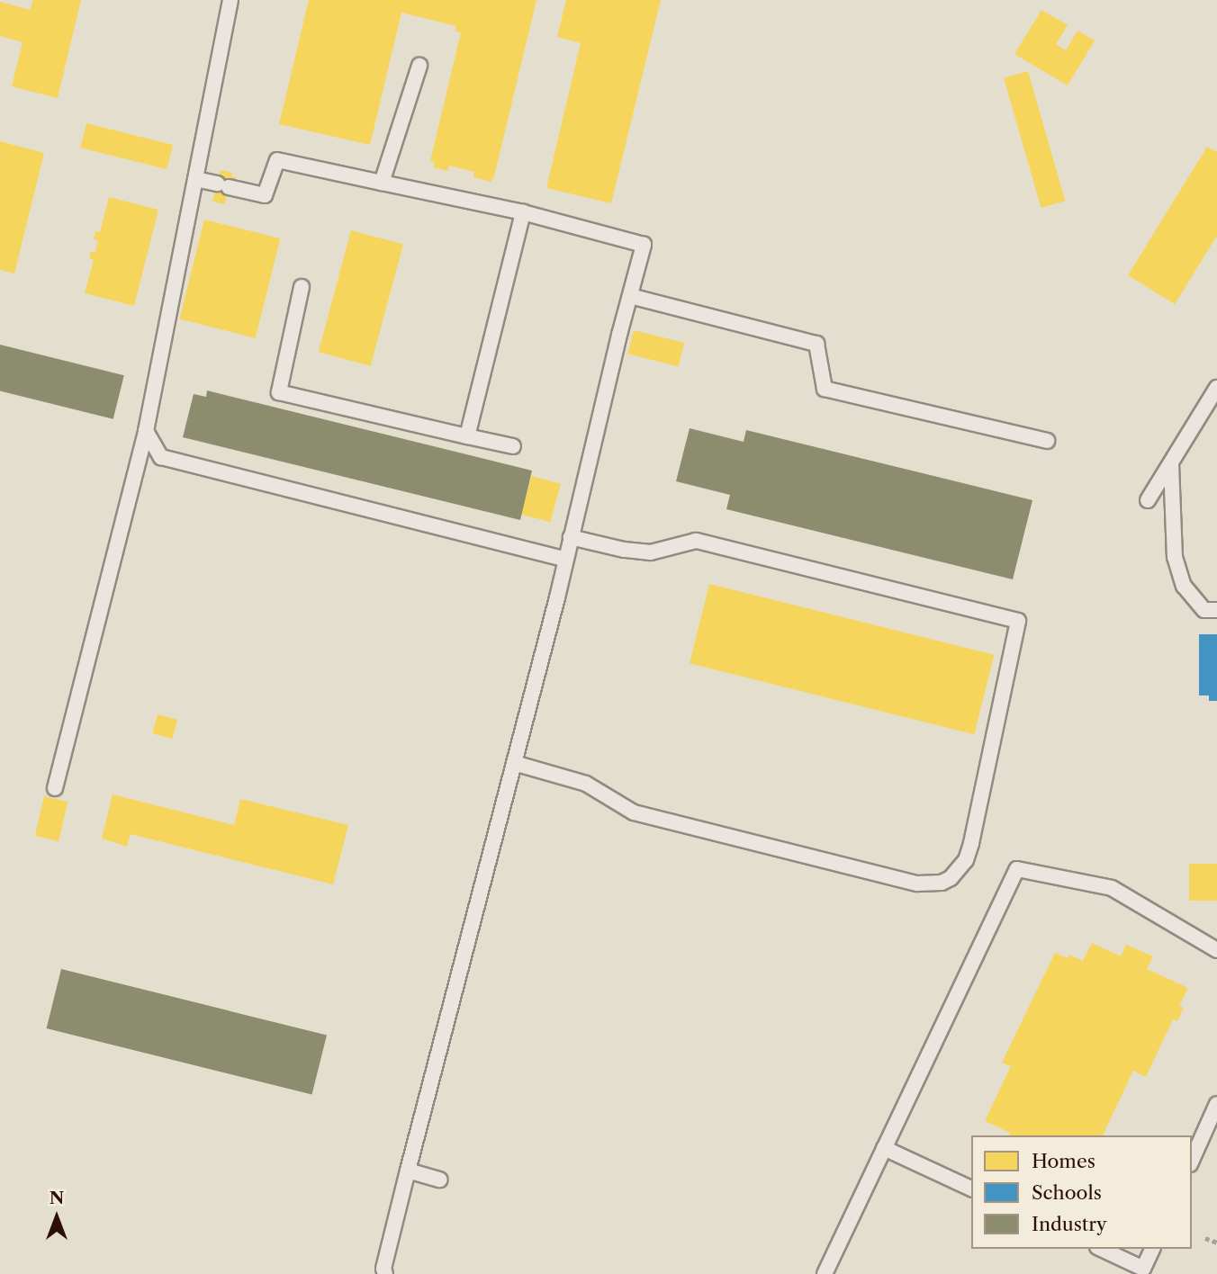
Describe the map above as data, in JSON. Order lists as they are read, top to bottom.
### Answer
{
  "legend": ["Homes", "Schools", "Industry"],
  "north": "top"
}
